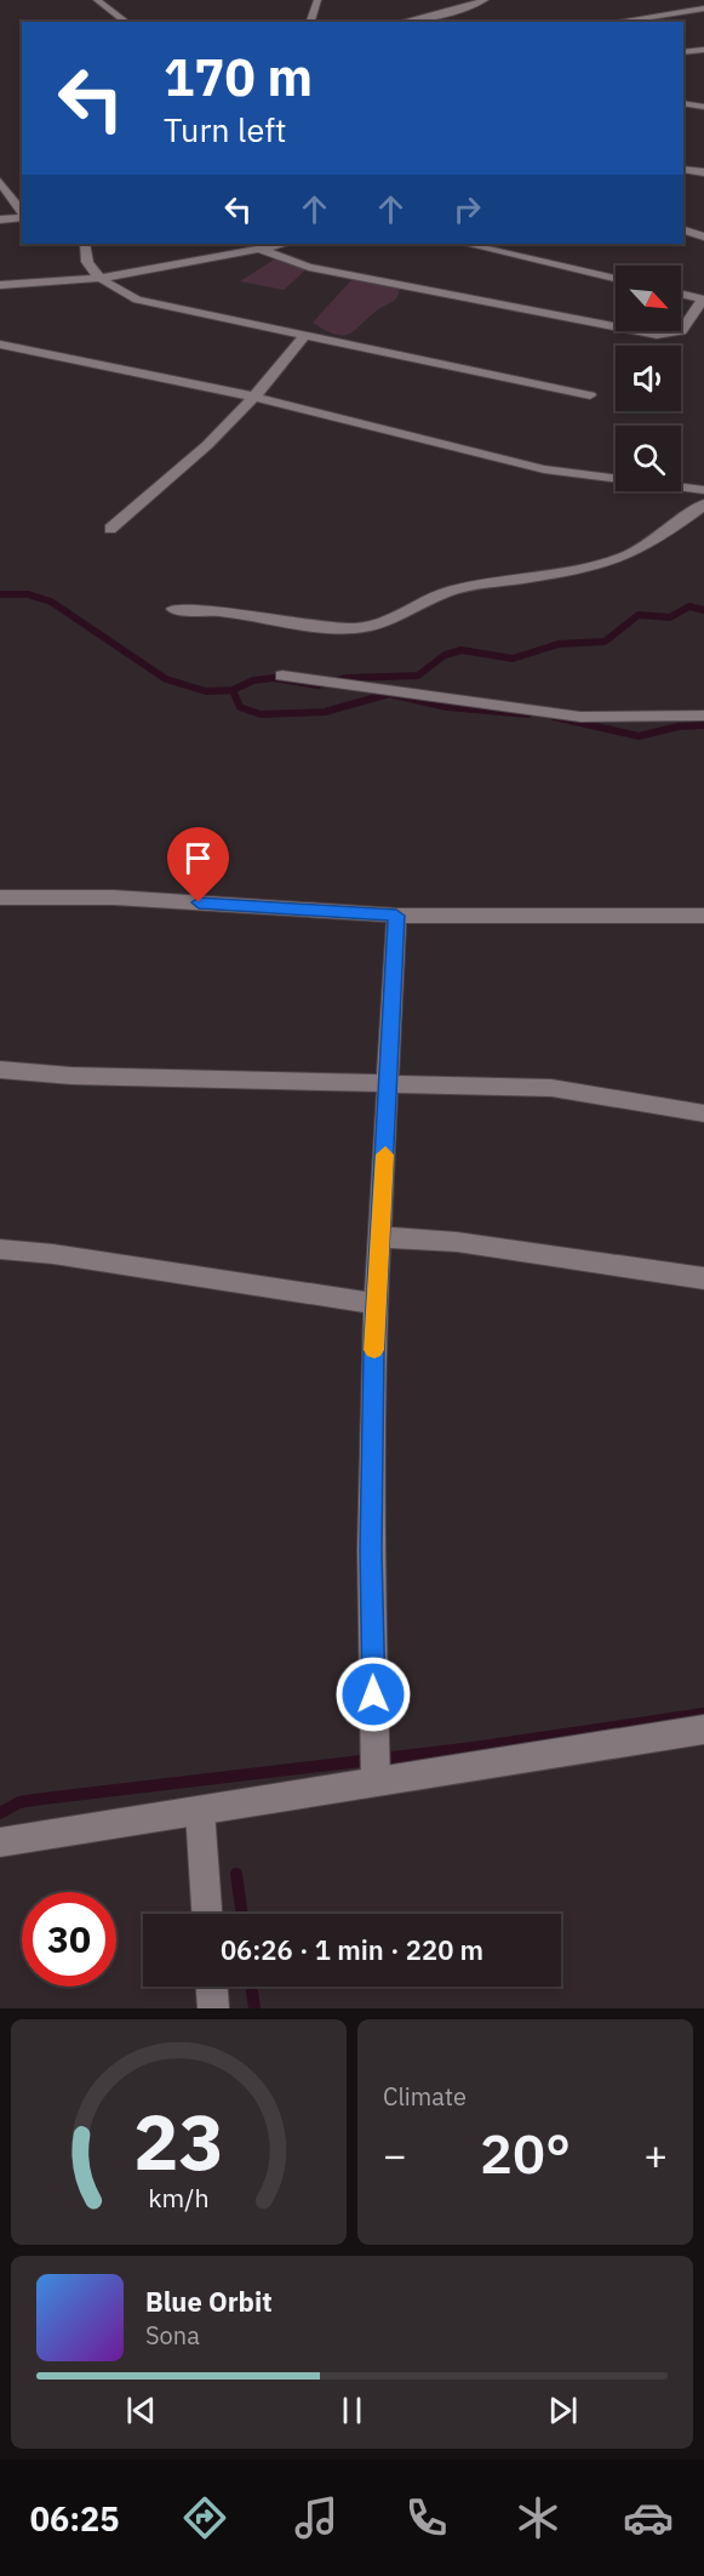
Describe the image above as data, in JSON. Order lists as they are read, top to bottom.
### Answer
{
  "north": "bottom right",
  "page": {
    "turn": ["170 m", "Turn left"],
    "limit": "30",
    "trip": "06:26 · 1 min · 220 m",
    "tile": "Climate",
    "heat": ["−", "20°", "+"],
    "song": ["Blue Orbit", "Sona"],
    "tabs": "06:25",
    "gauge": ["23", "km/h"]
  }
}
